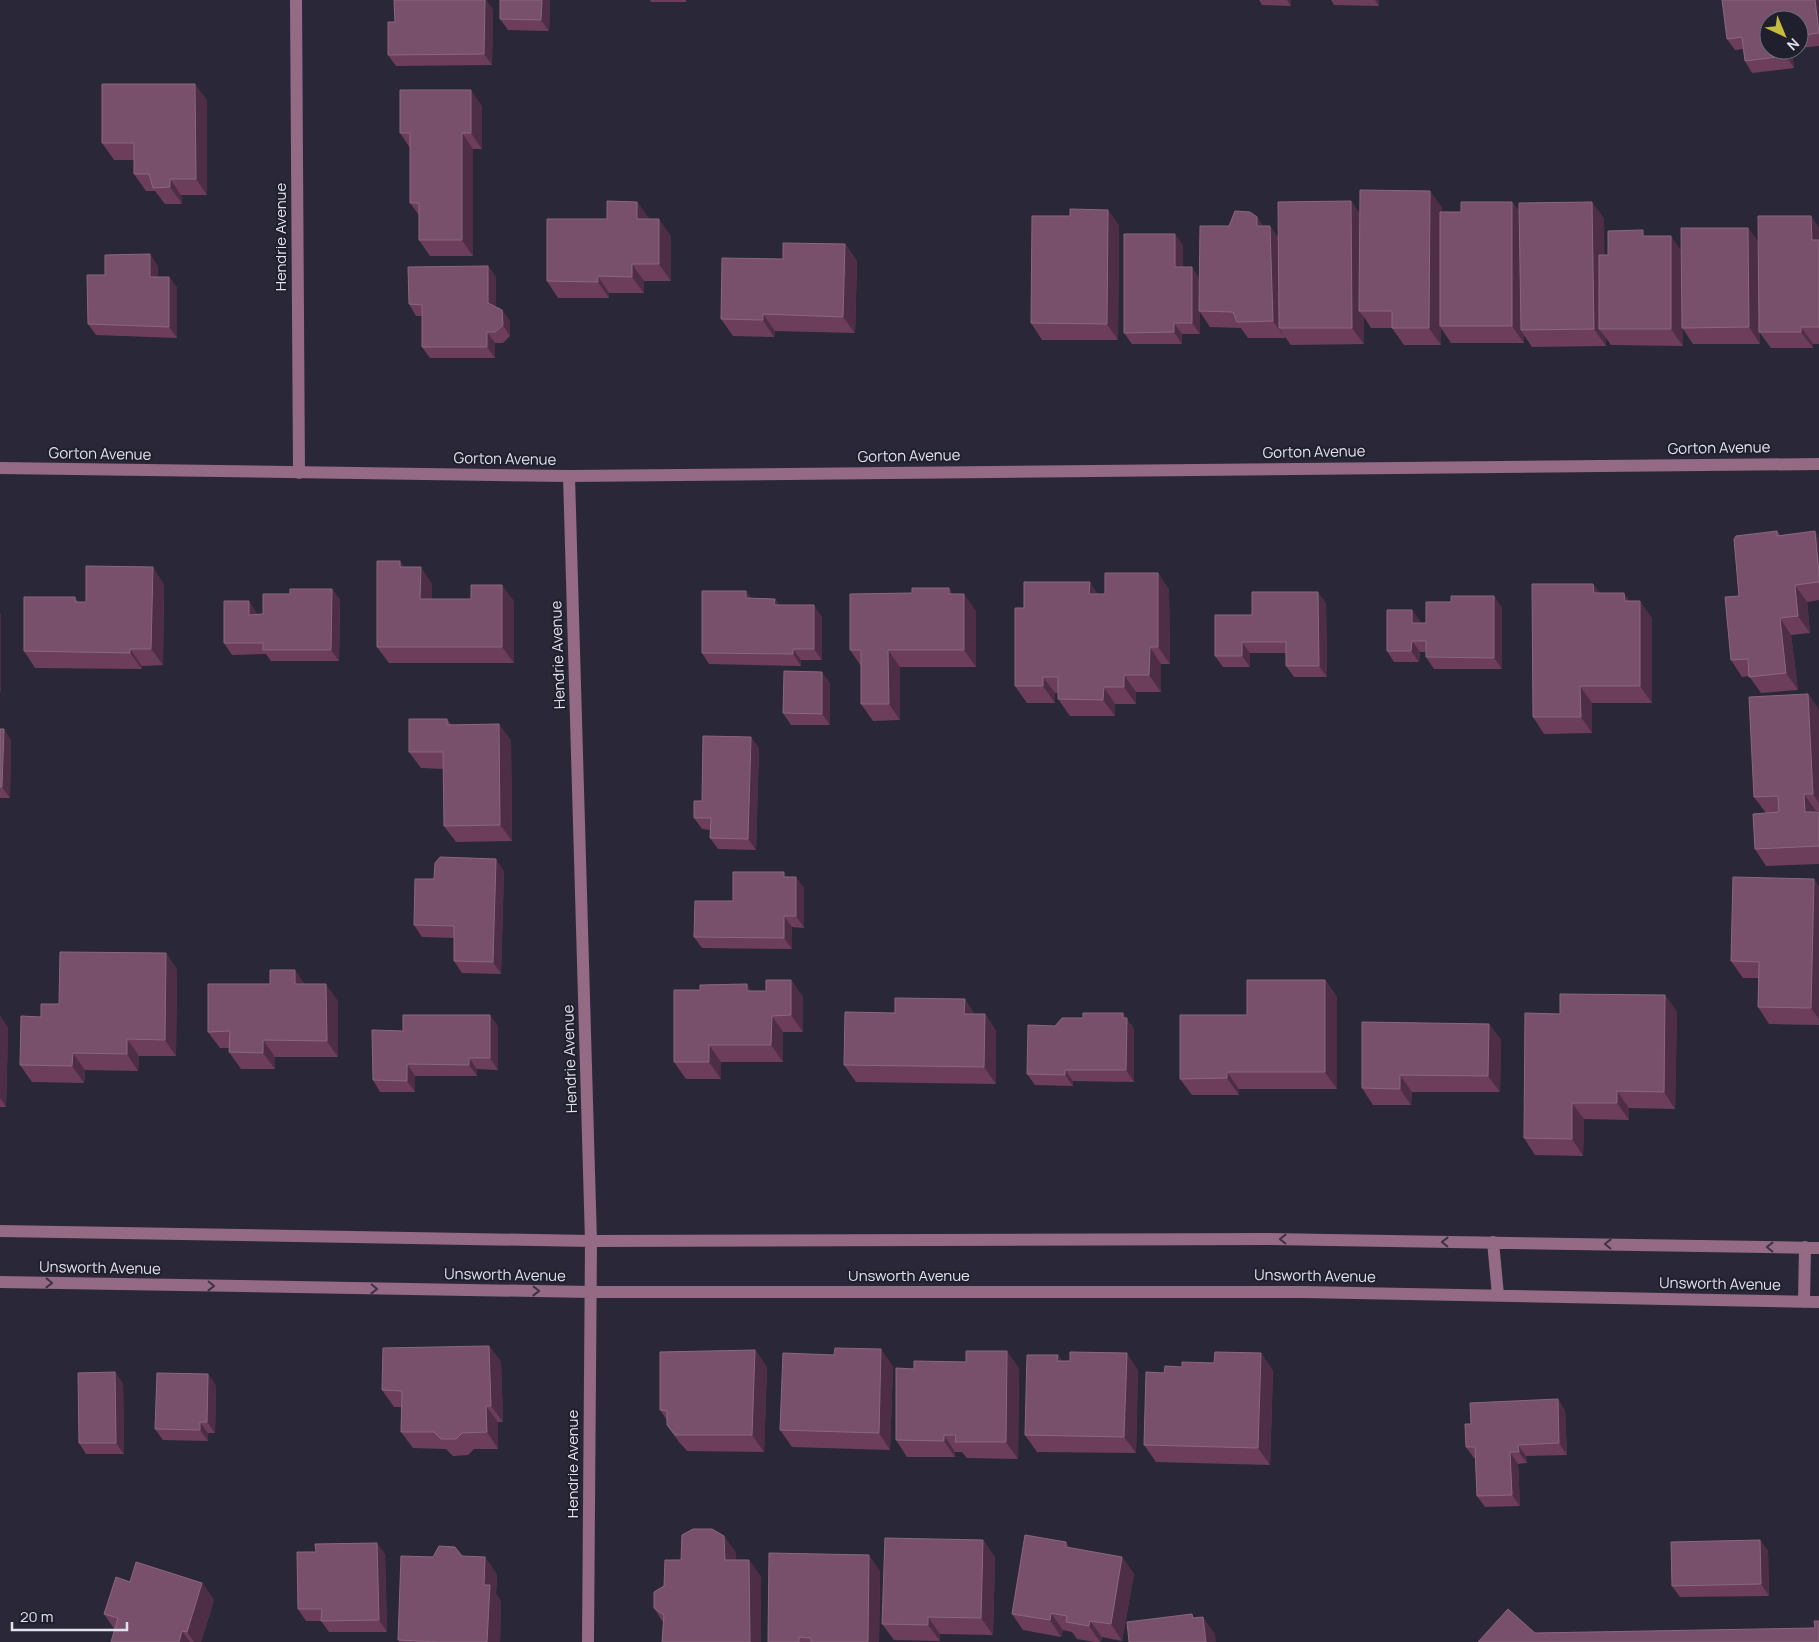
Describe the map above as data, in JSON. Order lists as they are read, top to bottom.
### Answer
{
  "streets": {
    "street": ["Hendrie Avenue", "Gorton Avenue", "Unsworth Avenue"]
  },
  "crossings": [
    ["Hendrie Avenue", "Gorton Avenue"],
    ["Hendrie Avenue", "Unsworth Avenue"]
  ],
  "scale_bar": "20 m",
  "north": "bottom right"
}
